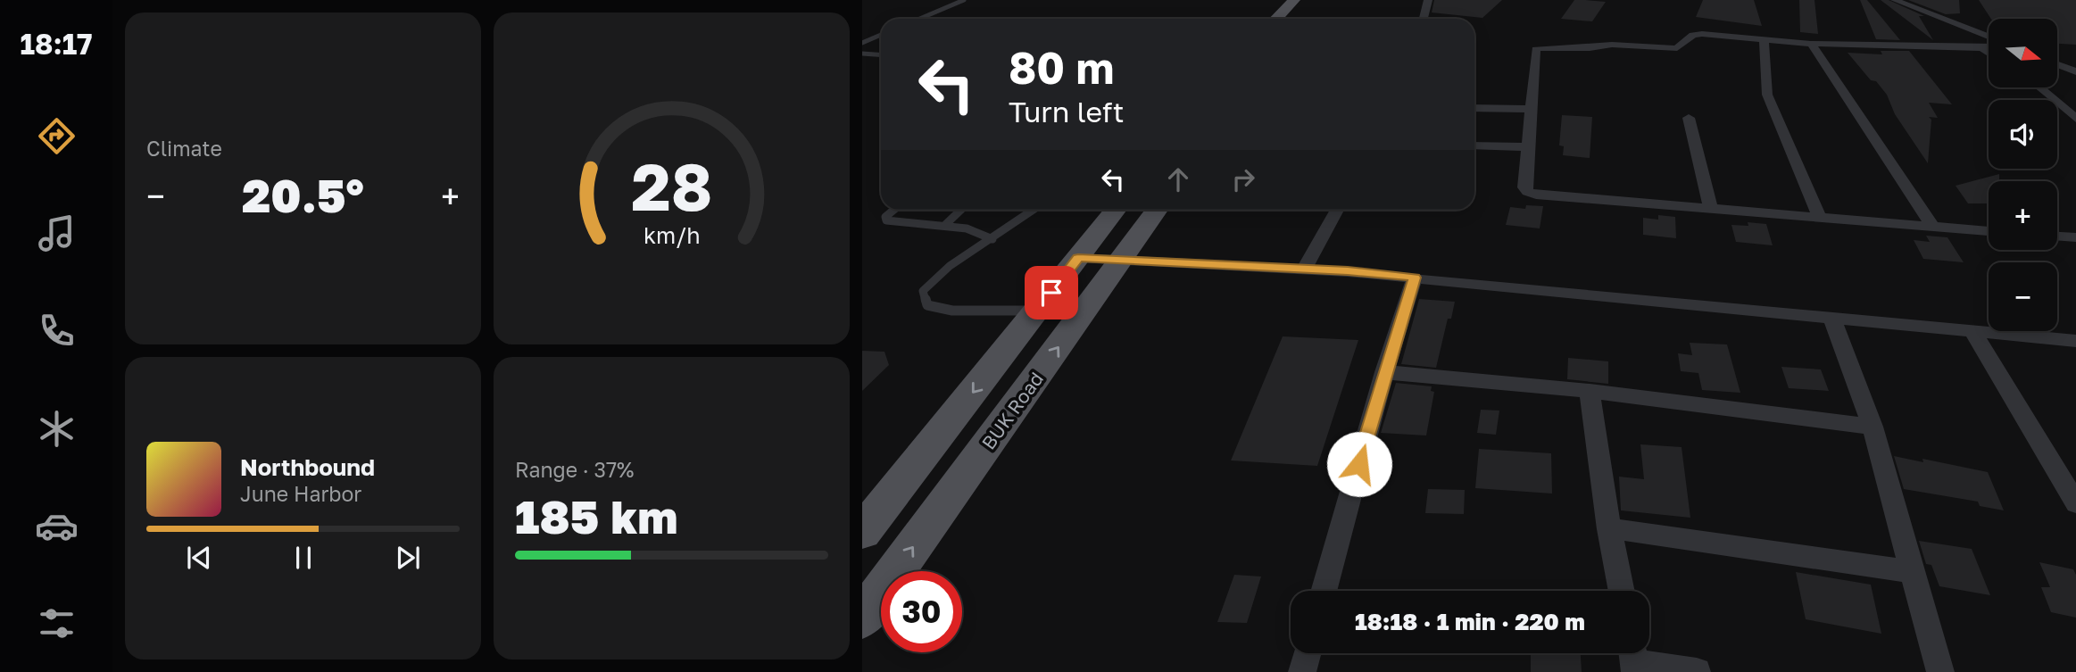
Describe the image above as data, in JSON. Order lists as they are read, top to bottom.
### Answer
{
  "streets": {
    "main road": ["BUK Road"]
  },
  "north": "right",
  "page": {
    "tabs": "18:17",
    "tile": [
      "Climate",
      ["Range · 37%", "185 km"]
    ],
    "map_buttons": ["+", "−"],
    "turn": ["80 m", "Turn left"],
    "heat": ["−", "20.5°", "+"],
    "song": ["Northbound", "June Harbor"],
    "limit": "30",
    "trip": "18:18 · 1 min · 220 m",
    "gauge": ["28", "km/h"]
  }
}
